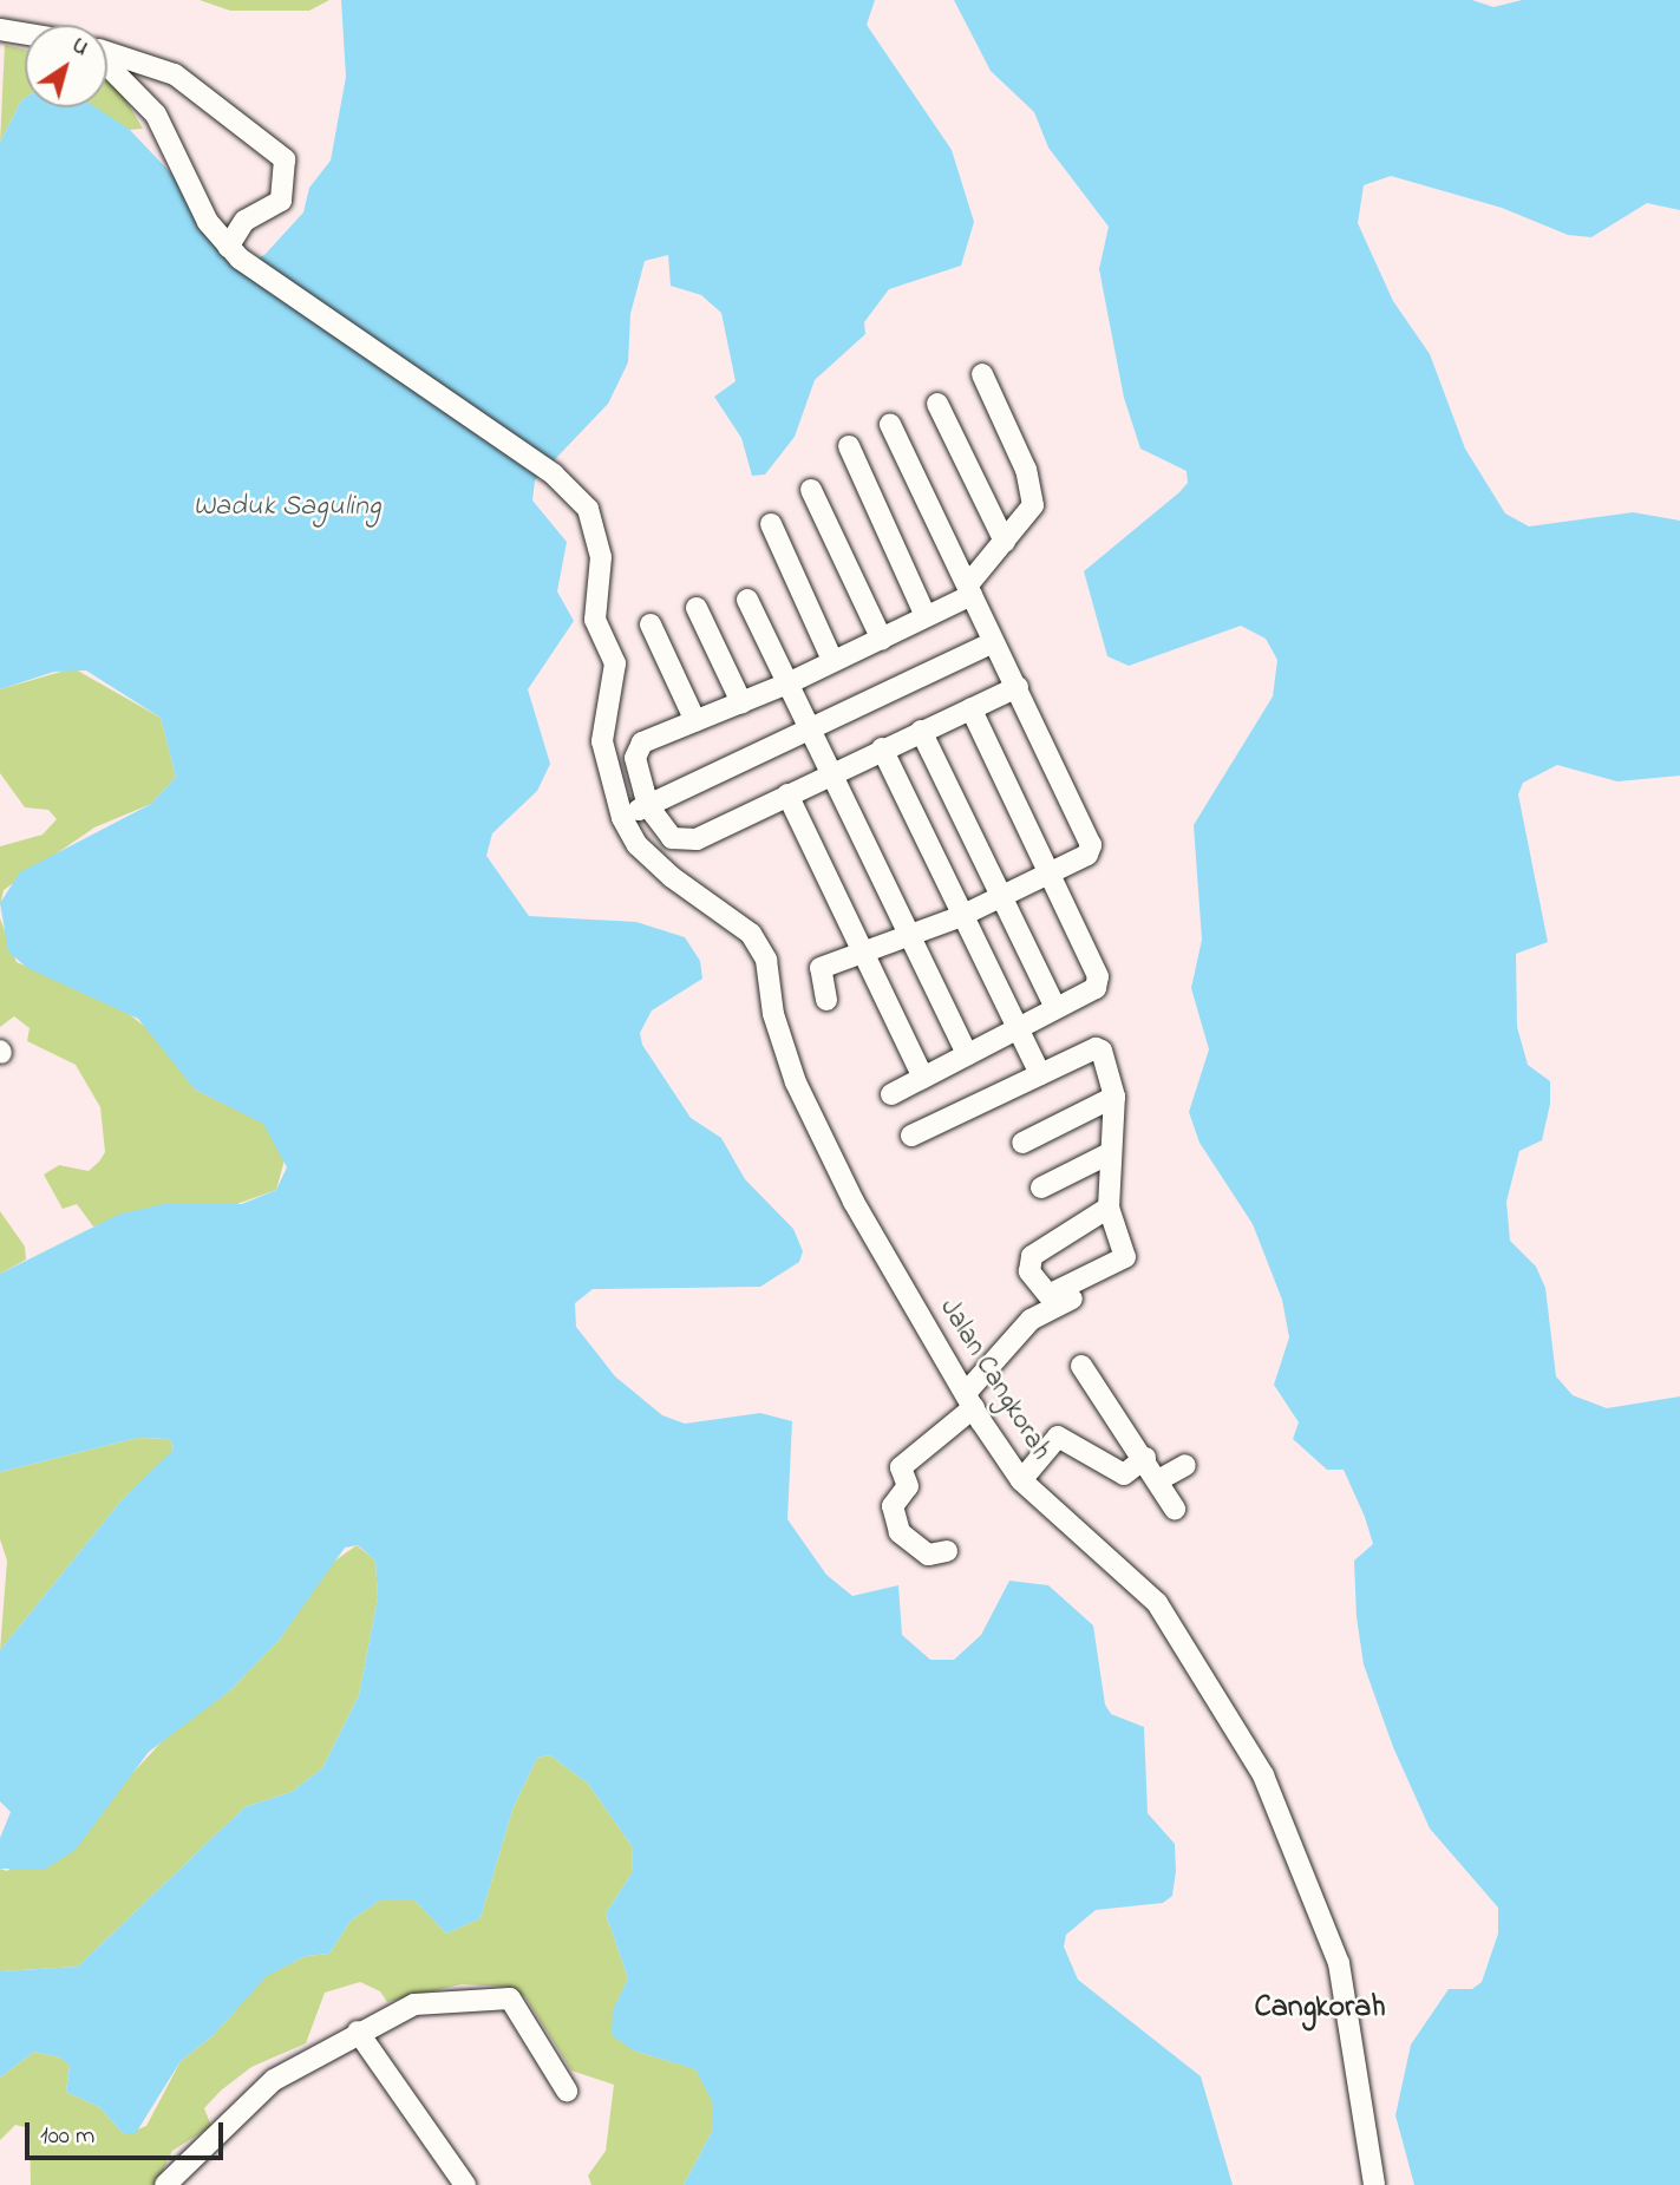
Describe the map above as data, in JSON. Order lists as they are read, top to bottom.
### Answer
{
  "streets": {
    "street": ["Jalan Cangkorah"]
  },
  "districts": ["Cangkorah"],
  "water": ["Waduk Saguling"],
  "scale_bar": "100 m",
  "north": "top right"
}
